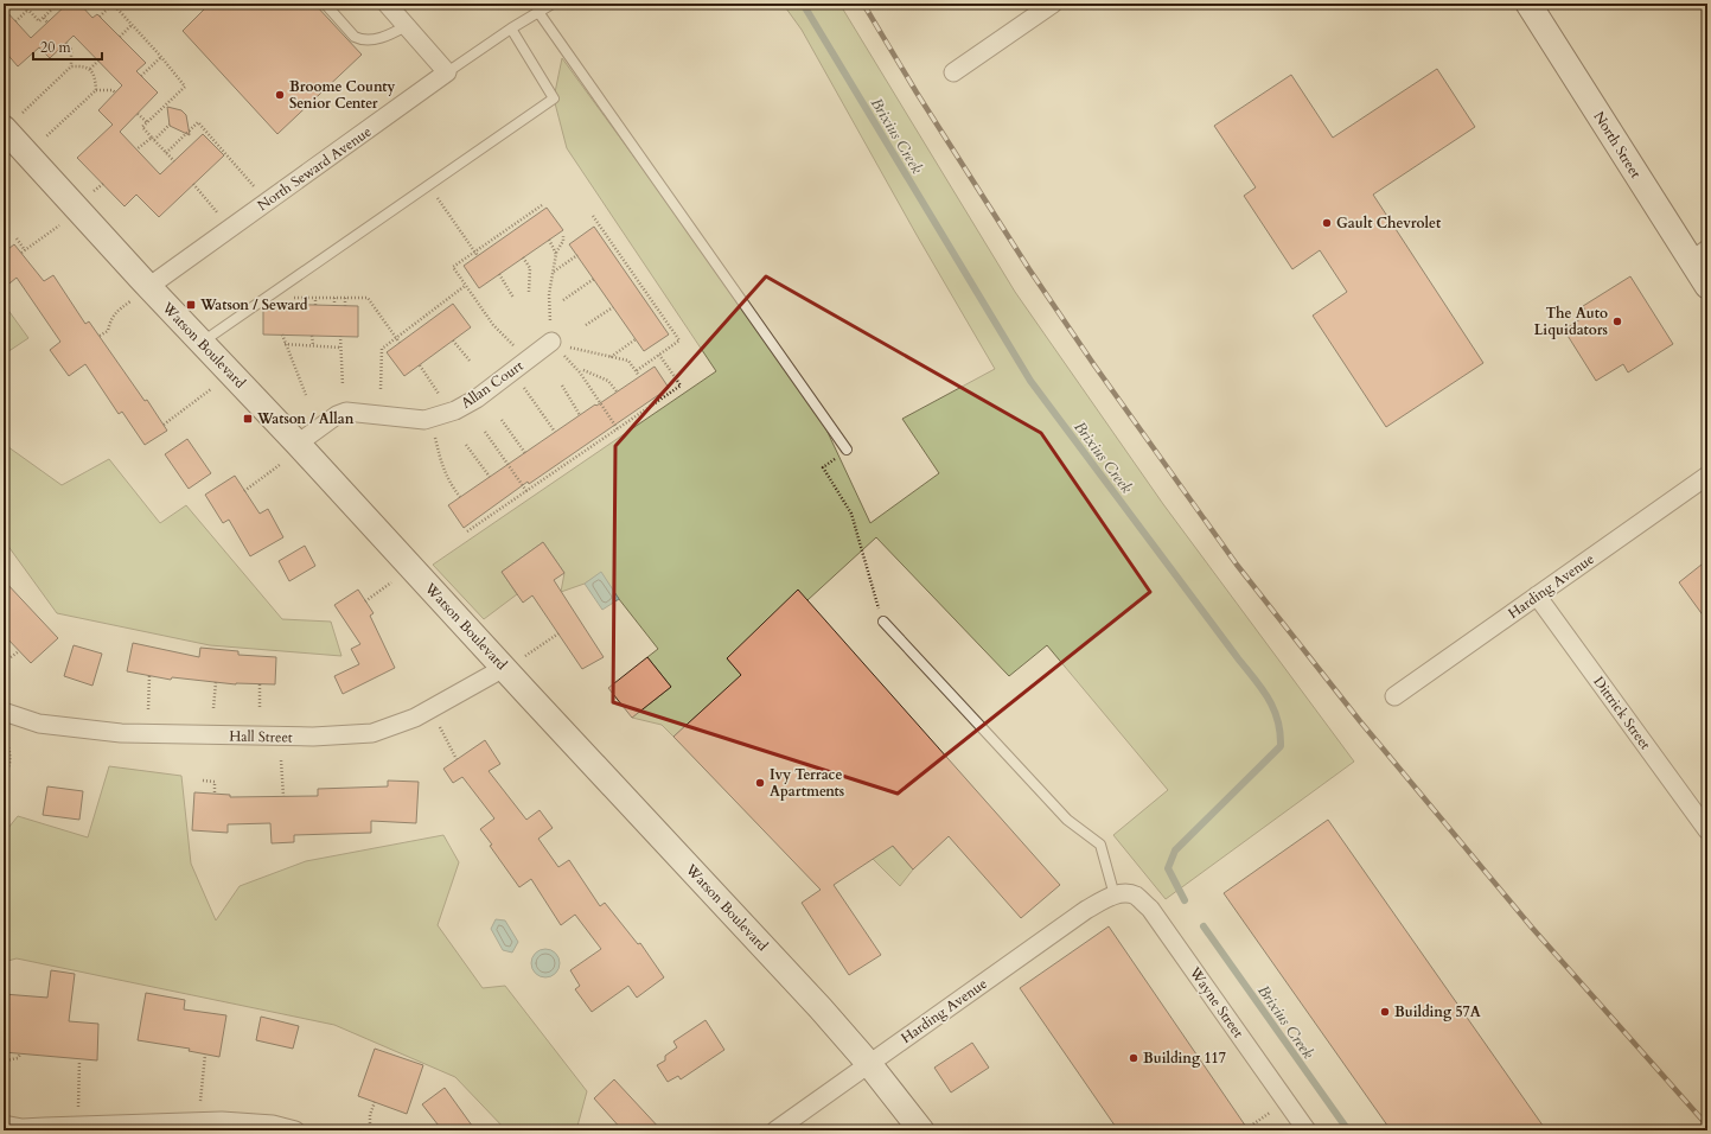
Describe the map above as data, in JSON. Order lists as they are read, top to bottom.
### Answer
{
  "streets": {
    "street": [
      "North Street",
      "North Seward Avenue",
      "Watson Boulevard",
      "Allan Court",
      "Harding Avenue",
      "Dittrick Street",
      "Hall Street",
      "Wayne Street"
    ]
  },
  "crossings": [
    ["North Seward Avenue", "Watson Boulevard"],
    ["Watson Boulevard", "Allan Court"],
    ["Watson Boulevard", "Harding Avenue"],
    ["Watson Boulevard", "Hall Street"],
    ["Harding Avenue", "Dittrick Street"],
    ["Harding Avenue", "Wayne Street"]
  ],
  "water": ["Brixius Creek"],
  "places": {
    "other": [
      "Broome County Senior Center",
      "Gault Chevrolet",
      "The Auto Liquidators",
      "Ivy Terrace Apartments",
      "Building 57A",
      "Building 117"
    ],
    "transit": ["Watson / Seward", "Watson / Allan"]
  },
  "scale_bar": "20 m"
}
